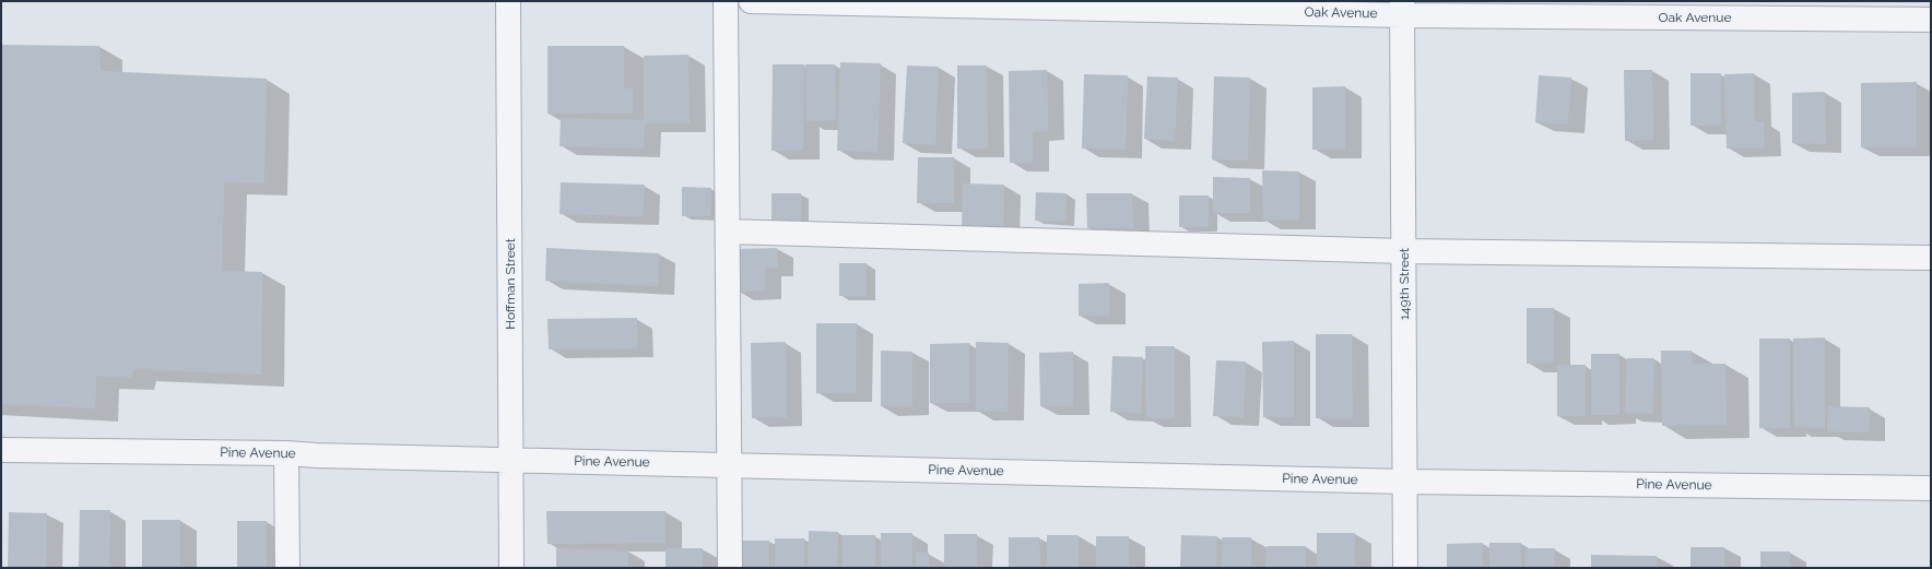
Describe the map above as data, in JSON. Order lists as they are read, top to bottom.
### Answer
{
  "streets": {
    "street": [
      "Oak Avenue",
      "Hoffman Street",
      "149th Street",
      "Pine Avenue"
    ]
  },
  "crossings": [
    ["Oak Avenue", "149th Street"],
    ["Hoffman Street", "Pine Avenue"],
    ["149th Street", "Pine Avenue"]
  ]
}
